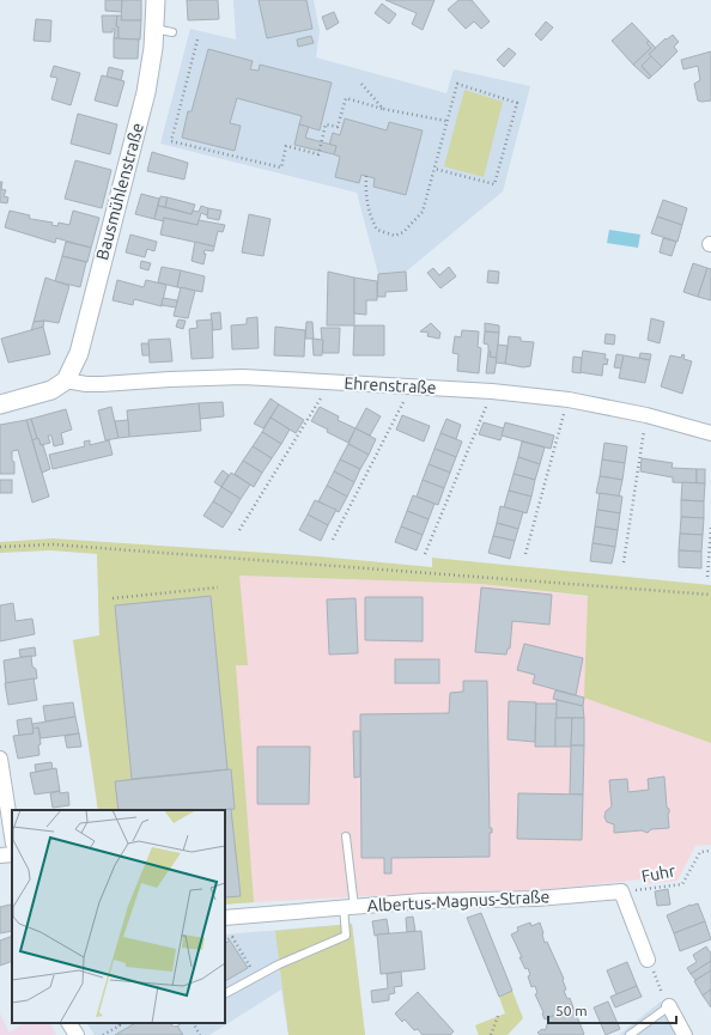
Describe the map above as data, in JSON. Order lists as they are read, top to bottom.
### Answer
{
  "streets": {
    "street": ["Bausmühlenstraße", "Ehrenstraße", "Albertus-Magnus-Straße"],
    "path": ["Fuhr"]
  },
  "crossings": [
    ["Bausmühlenstraße", "Ehrenstraße"],
    ["Fuhr", "Albertus-Magnus-Straße"]
  ],
  "scale_bar": "50 m"
}
